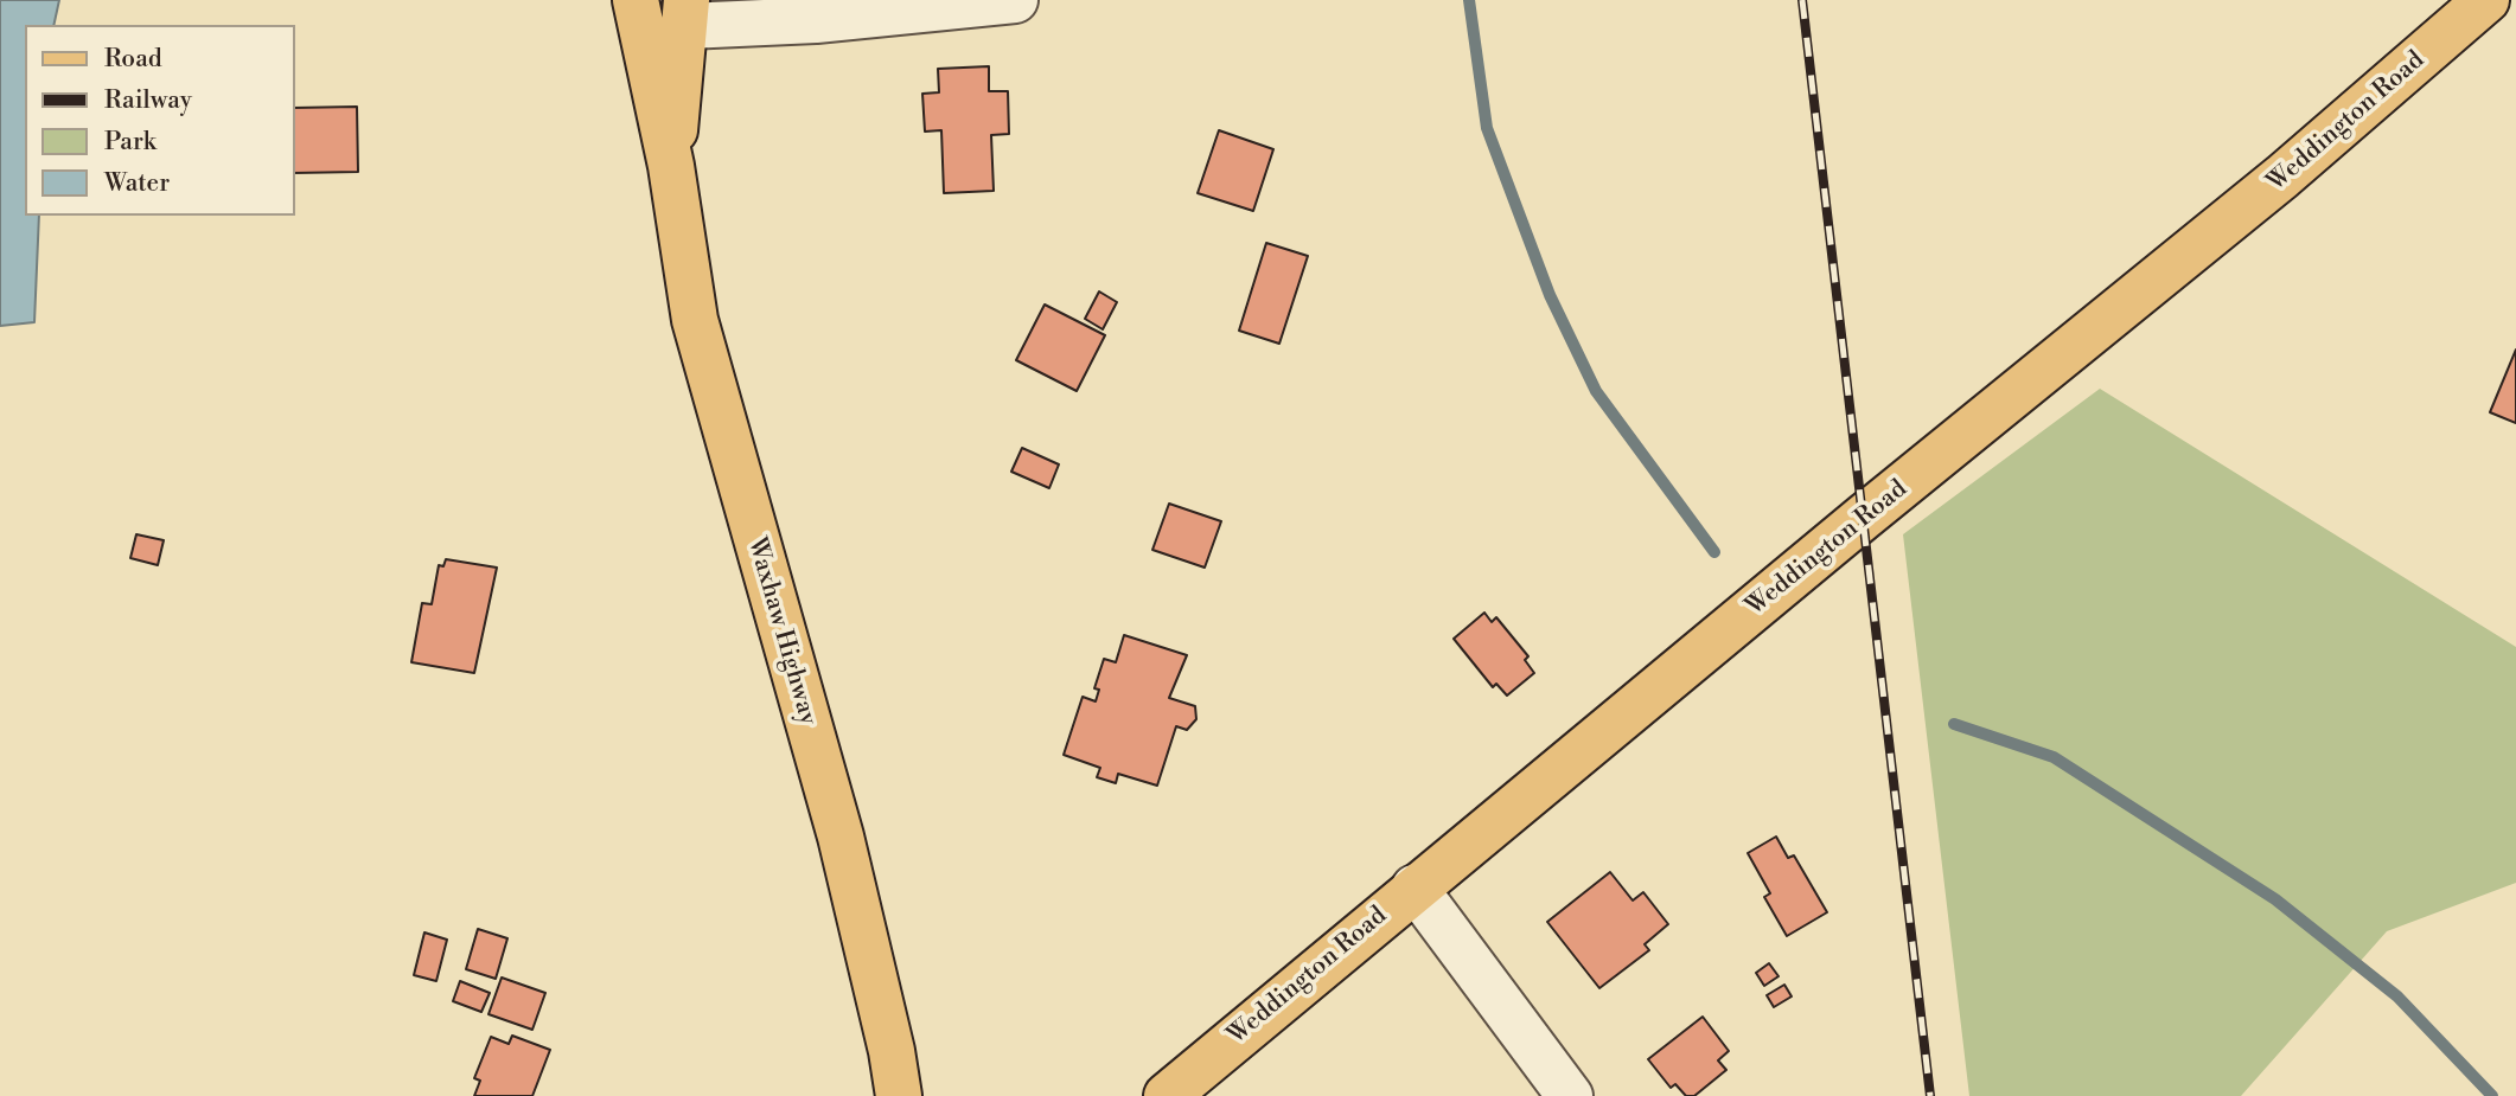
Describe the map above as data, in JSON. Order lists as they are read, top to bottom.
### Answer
{
  "streets": {
    "main road": ["Weddington Road", "Waxhaw Highway"]
  },
  "legend": [
    "Road",
    "Railway",
    "Park",
    "Water"
  ]
}
